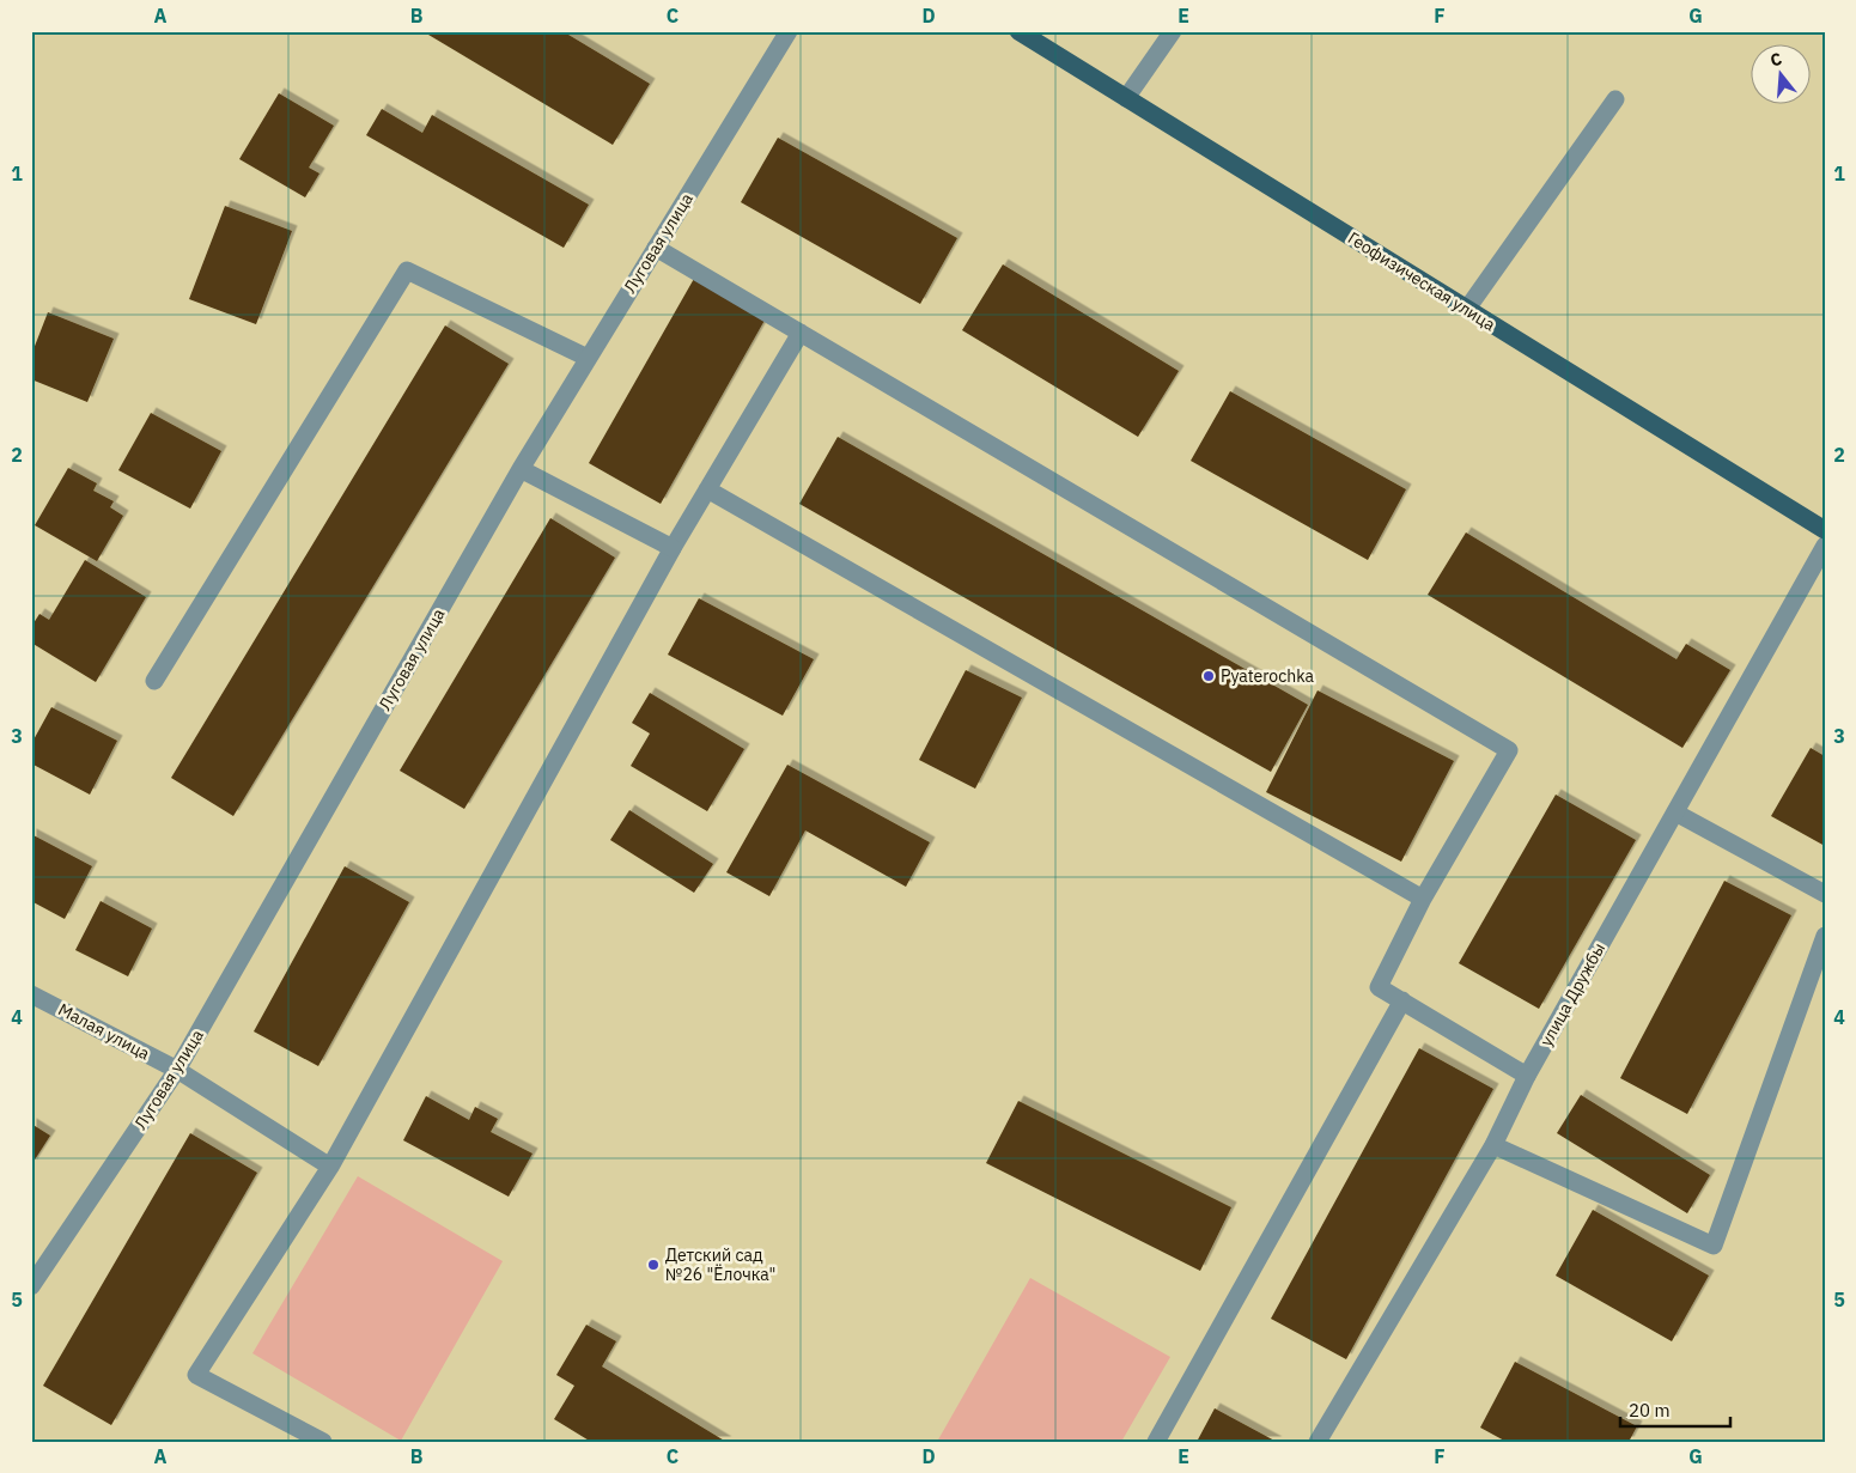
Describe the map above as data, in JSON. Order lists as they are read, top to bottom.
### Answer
{
  "streets": {
    "main road": ["Геофизическая улица"],
    "street": ["Луговая улица", "улица Дружбы", "Малая улица"]
  },
  "crossings": [
    ["Луговая улица", "Малая улица"]
  ],
  "places": ["Pyaterochka", "Детский сад №26 \"Ёлочка\""],
  "scale_bar": "20 m",
  "north": "top",
  "grid": {
    "columns": [
      "A",
      "B",
      "C",
      "D",
      "E",
      "F",
      "G"
    ],
    "rows": [
      "1",
      "2",
      "3",
      "4",
      "5"
    ]
  }
}
